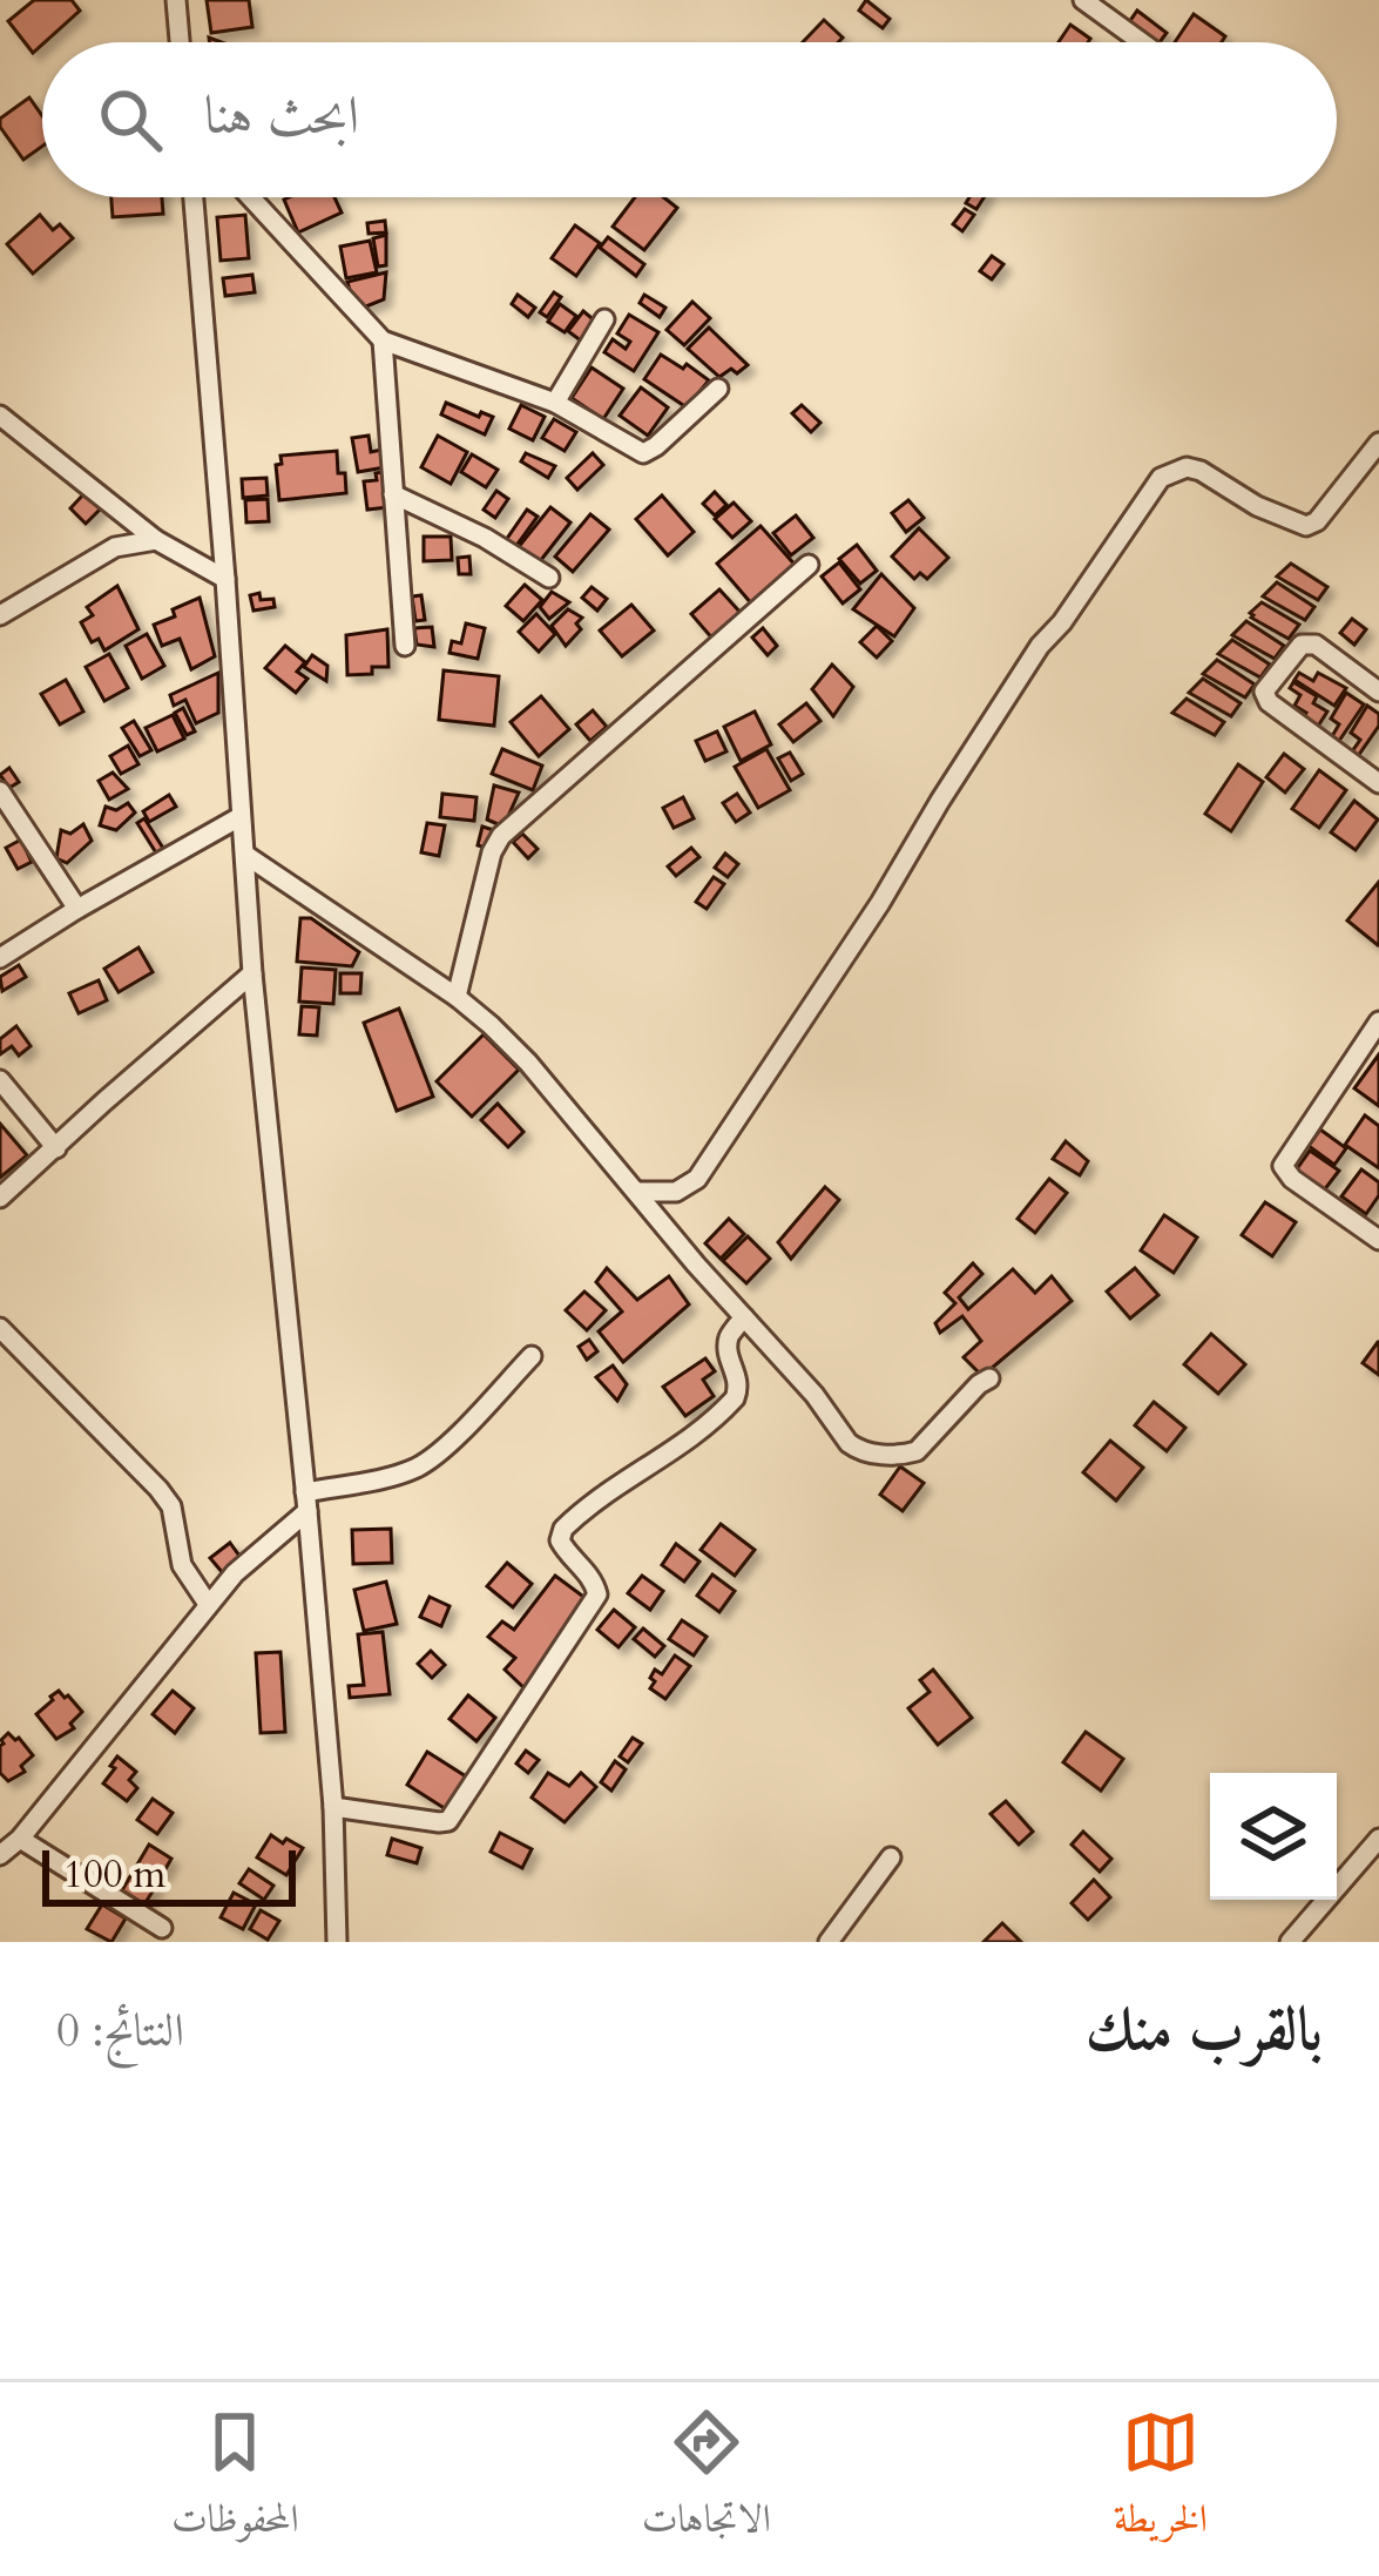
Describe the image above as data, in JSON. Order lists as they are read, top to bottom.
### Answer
{
  "scale_bar": "100 m",
  "page": {
    "search": "ابحث هنا",
    "scale": "100 m",
    "heading": ["بالقرب منك", "النتائج: 0"],
    "nav": ["الخريطة", "الاتجاهات", "المحفوظات"]
  }
}
